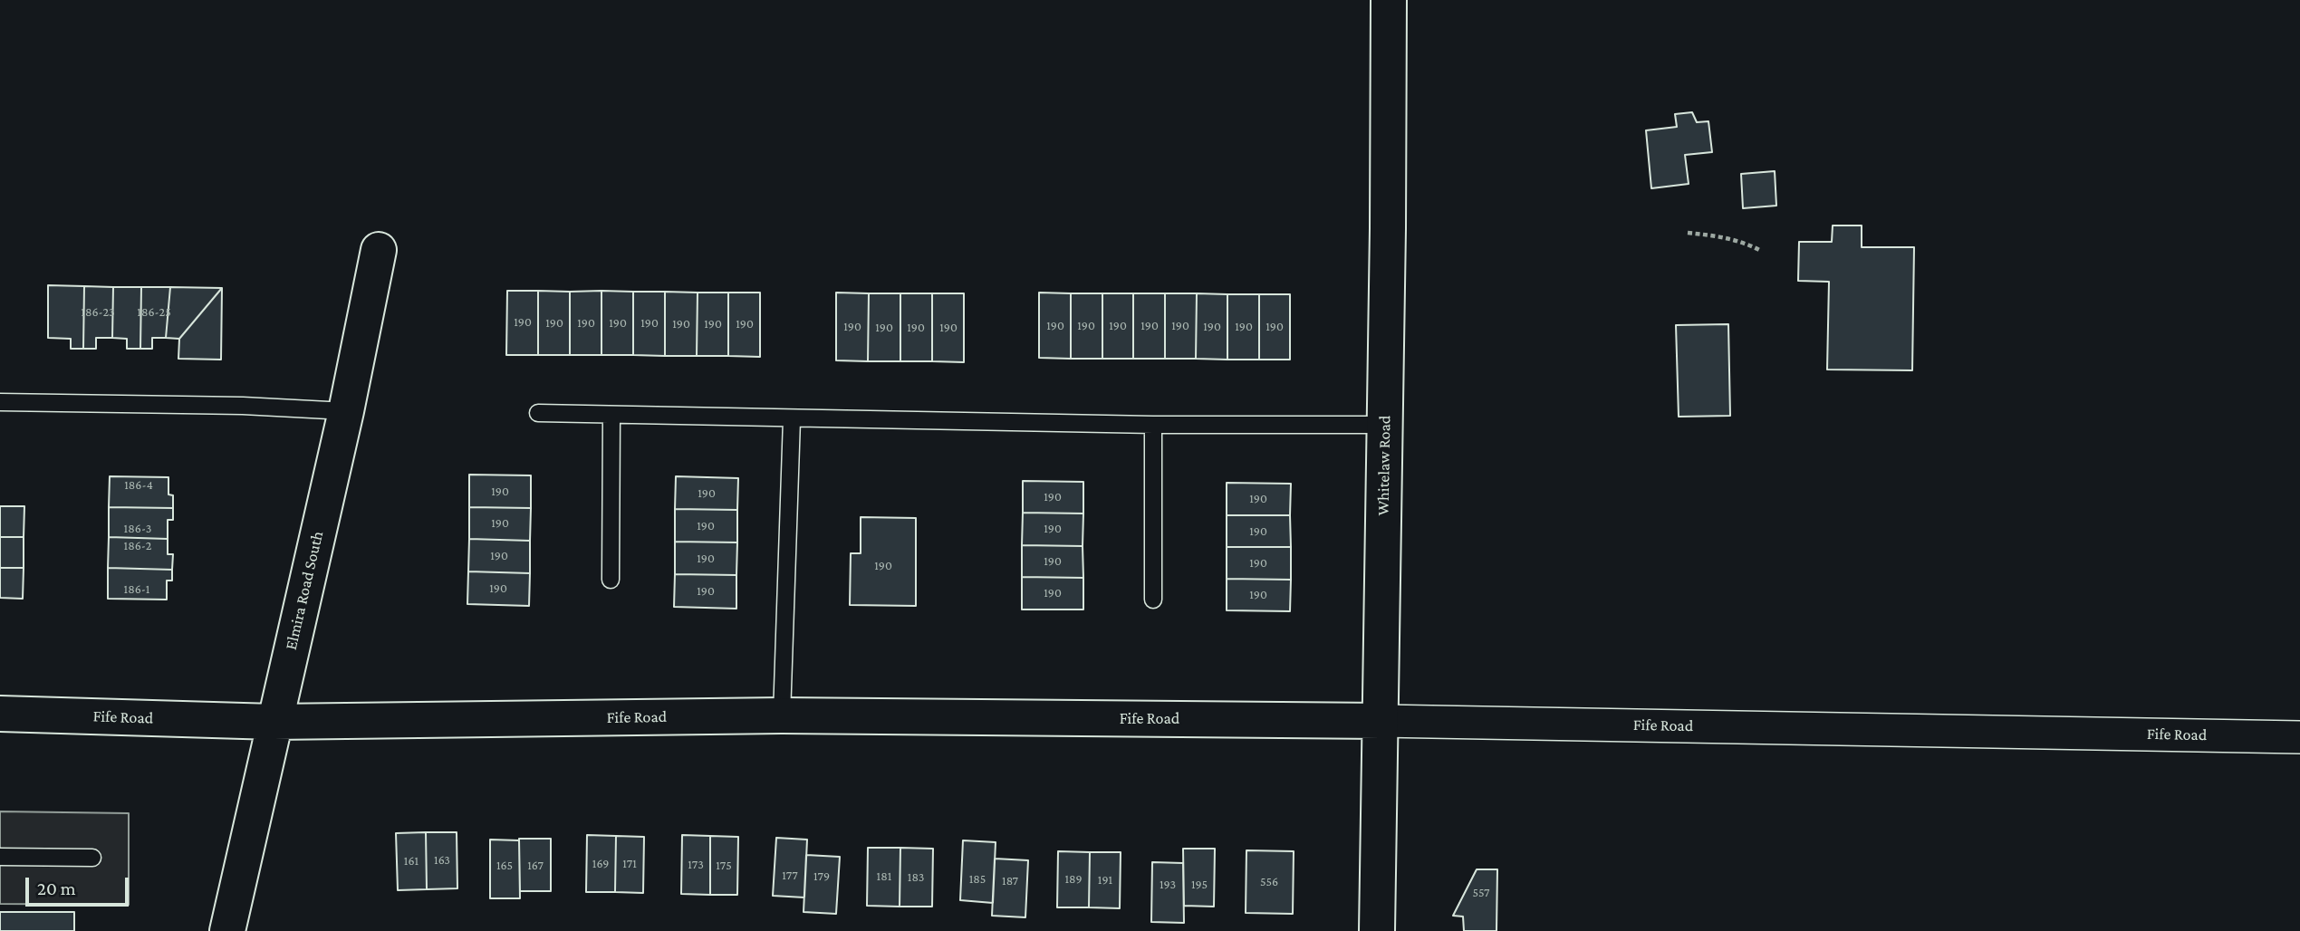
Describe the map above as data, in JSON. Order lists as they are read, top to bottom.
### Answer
{
  "streets": {
    "street": ["Whitelaw Road", "Elmira Road South", "Fife Road"]
  },
  "crossings": [
    ["Whitelaw Road", "Fife Road"],
    ["Elmira Road South", "Fife Road"]
  ],
  "house_numbers": [
    "186-23",
    "186-25",
    "190",
    "190",
    "190",
    "190",
    "190",
    "190",
    "190",
    "190",
    "190",
    "190",
    "190",
    "190",
    "190",
    "190",
    "190",
    "190",
    "190",
    "190",
    "190",
    "190",
    "186-4",
    "190",
    "190",
    "190",
    "190",
    "190",
    "190",
    "186-3",
    "190",
    "190",
    "186-2",
    "190",
    "190",
    "190",
    "190",
    "190",
    "190",
    "186-1",
    "190",
    "190",
    "190",
    "163",
    "161",
    "169",
    "171",
    "173",
    "165",
    "167",
    "175",
    "177",
    "179",
    "181",
    "183",
    "185",
    "189",
    "191",
    "187",
    "556",
    "193",
    "195",
    "557"
  ],
  "scale_bar": "20 m"
}
